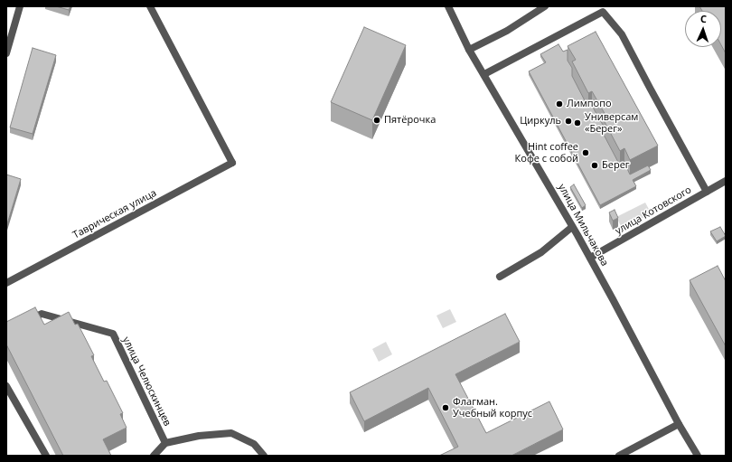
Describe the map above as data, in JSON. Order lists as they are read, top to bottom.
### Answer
{
  "streets": {
    "street": [
      "улица Котовского",
      "Таврическая улица",
      "улица Мильчакова",
      "улица Челюскинцев"
    ]
  },
  "crossings": [
    ["улица Котовского", "улица Мильчакова"]
  ],
  "places": [
    "Лимпопо",
    "Пятёрочка",
    "Циркуль",
    "Универсам «Берег»",
    "Hint coffee Кофе с собой",
    "Берег",
    "Флагман. Учебный корпус"
  ],
  "north": "top"
}
